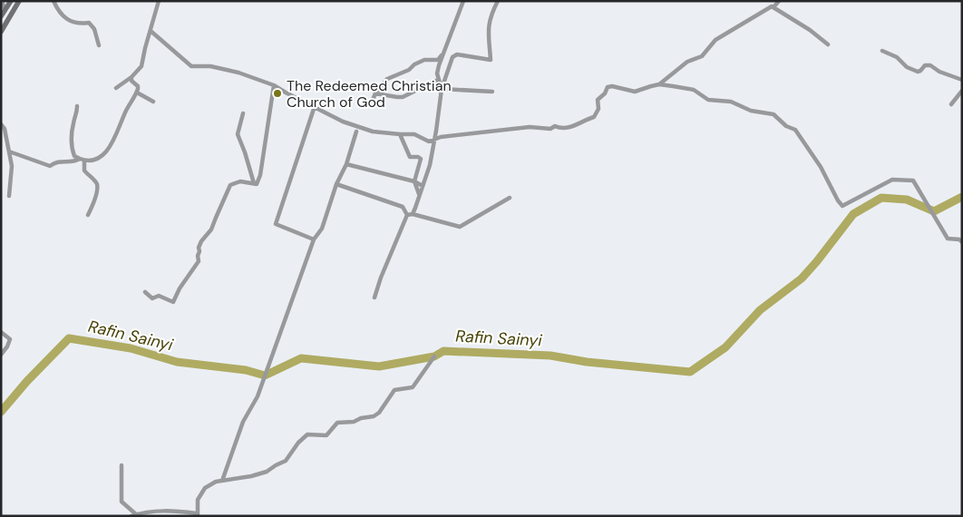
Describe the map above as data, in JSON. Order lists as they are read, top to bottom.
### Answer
{
  "water": ["Rafin Sainyi"],
  "places": ["The Redeemed Christian Church of God"]
}
